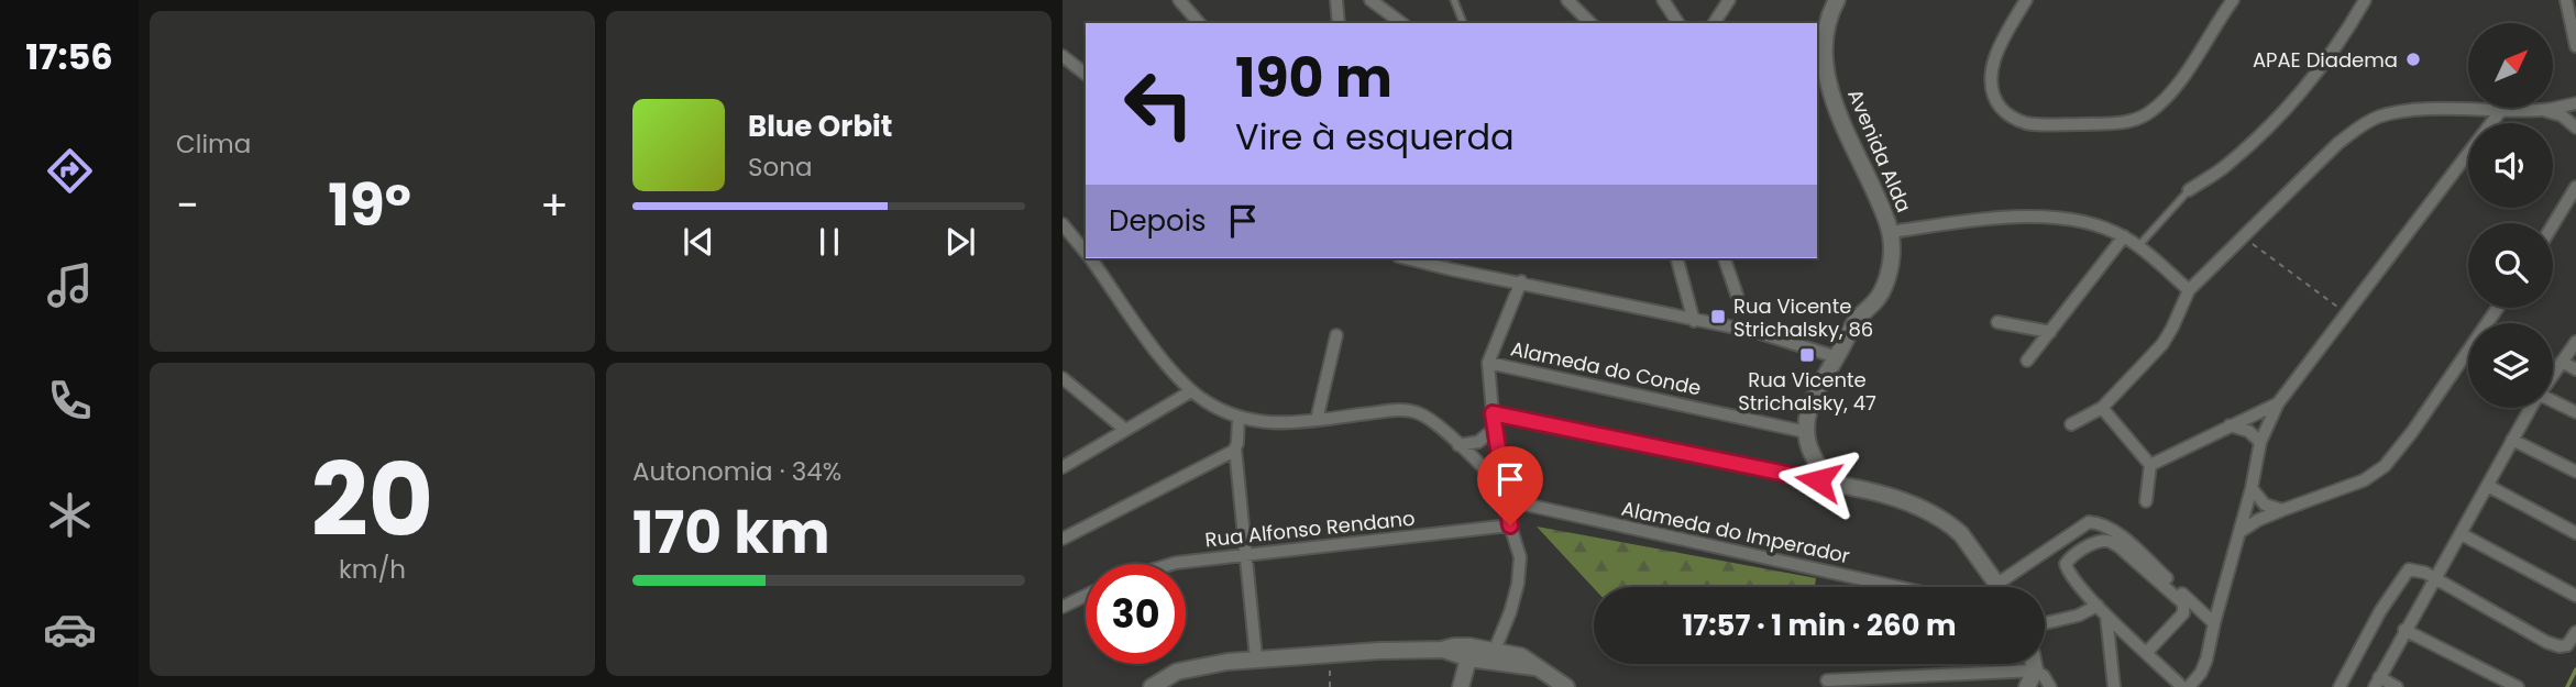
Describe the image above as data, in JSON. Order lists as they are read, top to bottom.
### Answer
{
  "streets": {
    "street": [
      "Avenida Alda",
      "Alameda do Conde",
      "Rua Alfonso Rendano",
      "Alameda do Imperador"
    ]
  },
  "crossings": [
    ["Avenida Alda", "Alameda do Conde"]
  ],
  "places": {
    "other": ["APAE Diadema"],
    "transit": ["Rua Vicente Strichalsky, 86", "Rua Vicente Strichalsky, 47"]
  },
  "north": "top right",
  "page": {
    "tabs": "17:56",
    "tile": [
      "Clima",
      ["20", "km/h"],
      ["Autonomia · 34%", "170 km"]
    ],
    "turn": ["190 m", "Vire à esquerda"],
    "song": ["Blue Orbit", "Sona"],
    "heat": ["−", "19°", "+"],
    "then": "Depois",
    "limit": "30",
    "trip": "17:57 · 1 min · 260 m"
  }
}
